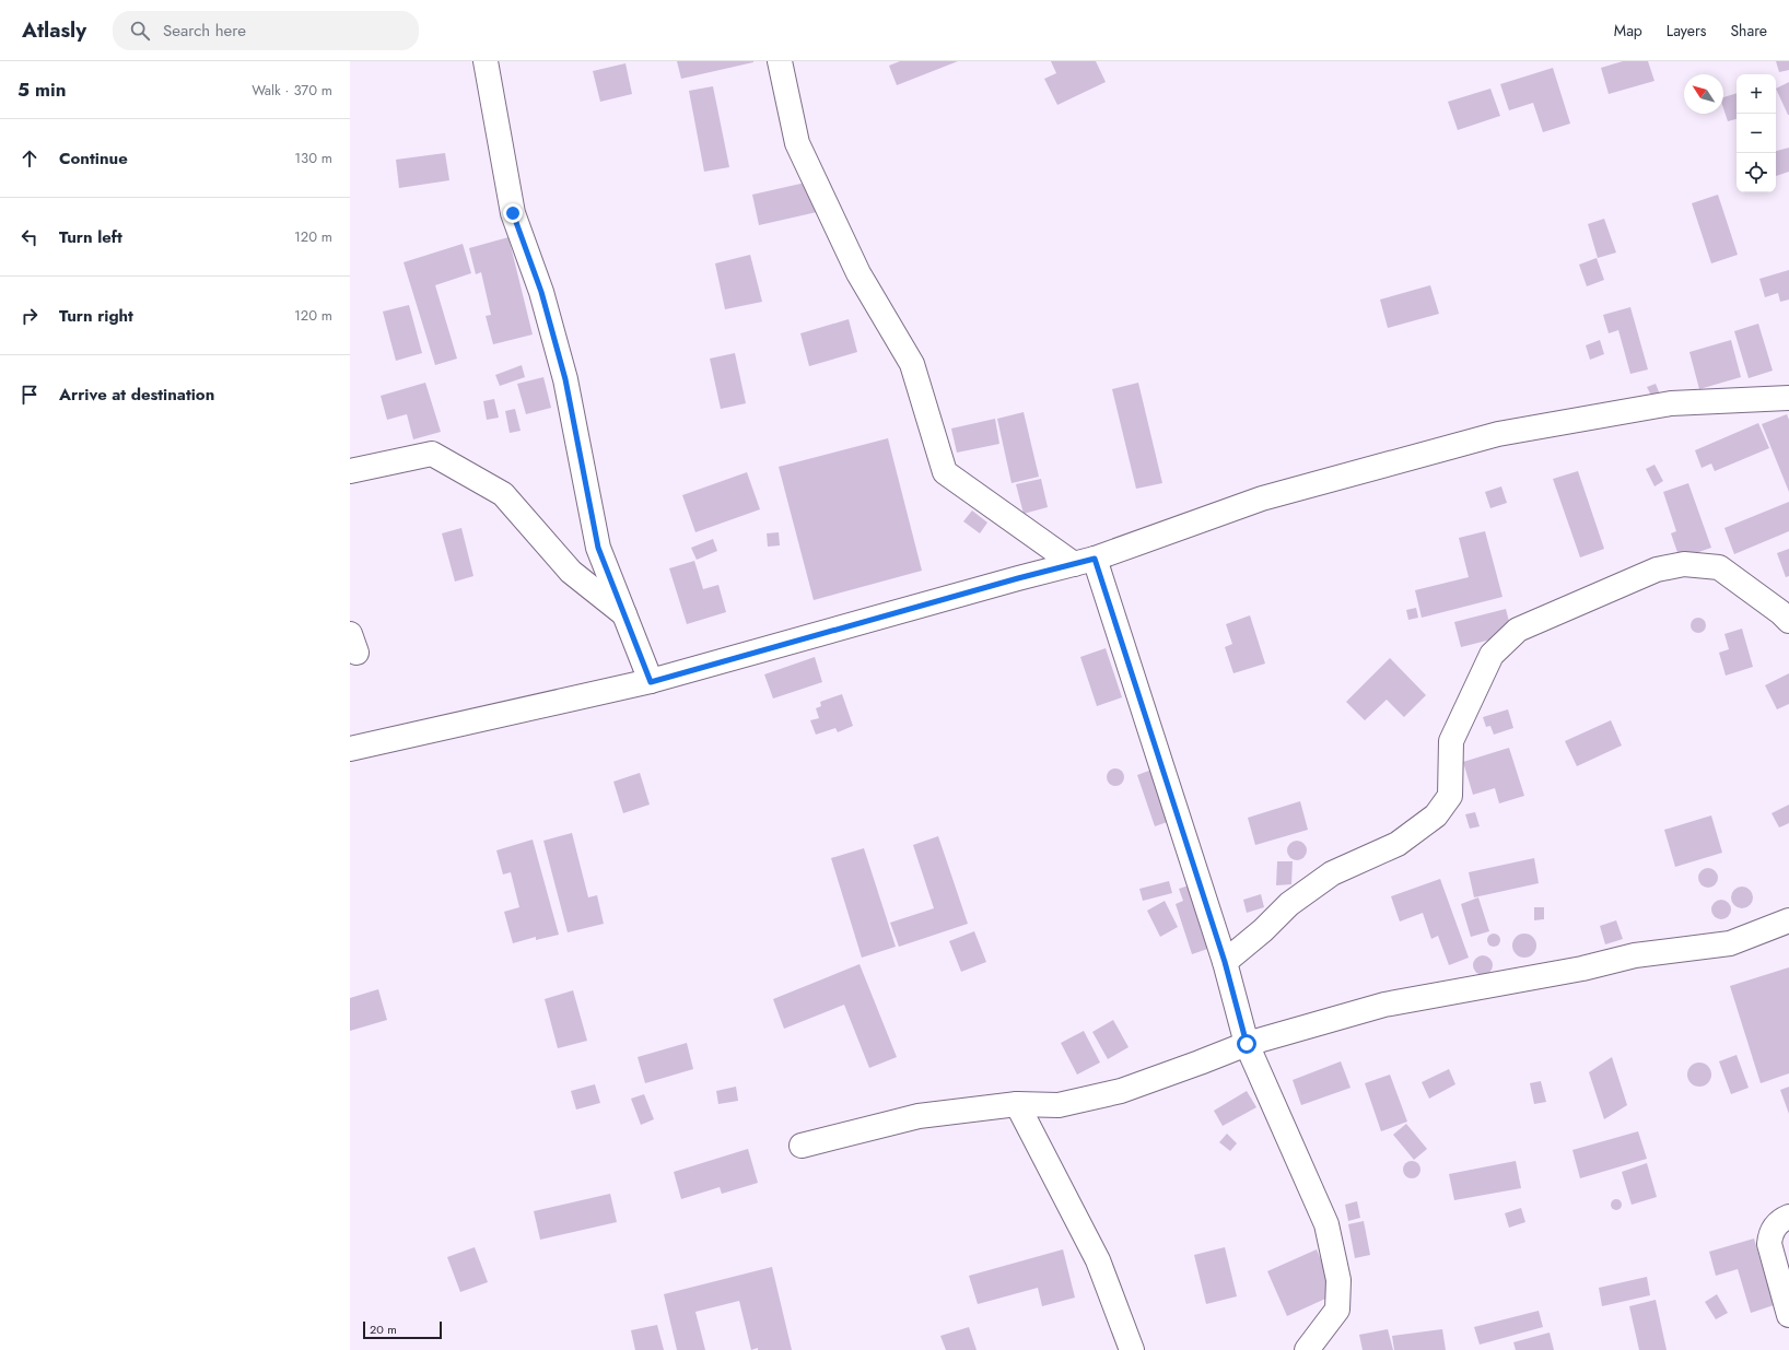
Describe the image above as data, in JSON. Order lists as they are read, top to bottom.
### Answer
{
  "scale_bar": "20 m",
  "north": "top left",
  "page": {
    "header": "Atlasly",
    "search": "Search here",
    "nav": ["Map", "Layers", "Share"],
    "heading": ["5 min", "Walk · 370 m"],
    "map_buttons": ["+", "−"],
    "list": [
      ["Continue", "130 m"],
      ["Turn left", "120 m"],
      ["Turn right", "120 m"],
      "Arrive at destination"
    ],
    "scale": "20 m"
  }
}
